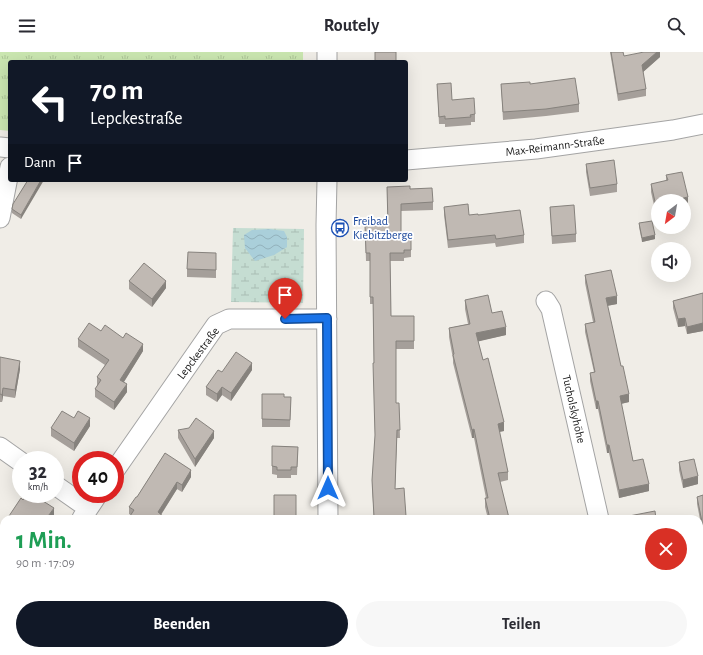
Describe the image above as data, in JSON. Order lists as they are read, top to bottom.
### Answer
{
  "streets": {
    "street": ["Max-Reimann-Straße", "Lepckestraße", "Tucholskyhöhe"]
  },
  "places": {
    "bus stop": ["Freibad Kiebitzberge"]
  },
  "north": "bottom left",
  "page": {
    "header": "Routely",
    "turn": ["70 m", "Lepckestraße"],
    "then": "Dann",
    "speed": "32 km/h",
    "limit": "40",
    "heading": ["1 Min.", "90 m · 17:09"],
    "buttons": ["Beenden", "Teilen"]
  }
}
